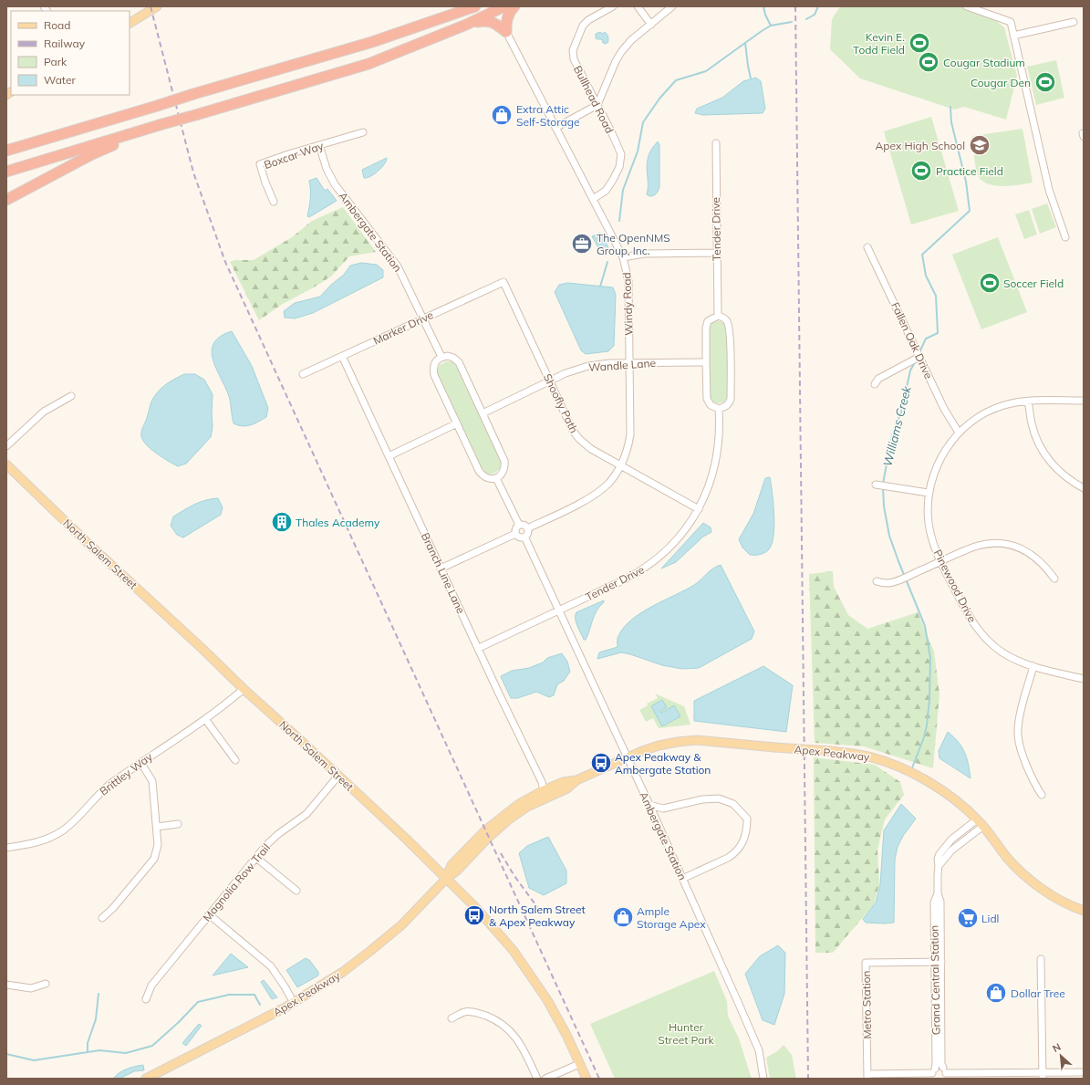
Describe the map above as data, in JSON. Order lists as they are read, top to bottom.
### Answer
{
  "streets": {
    "main road": ["North Salem Street", "Apex Peakway"],
    "street": [
      "Bullhead Road",
      "Boxcar Way",
      "Tender Drive",
      "Ambergate Station",
      "Windy Road",
      "Marker Drive",
      "Fallen Oak Drive",
      "Wandle Lane",
      "Shoofly Path",
      "Branch Line Lane",
      "Pinewood Drive",
      "Brittley Way",
      "Magnolia Row Trail",
      "Grand Central Station",
      "Metro Station"
    ]
  },
  "crossings": [
    ["Bullhead Road", "Windy Road"],
    ["Boxcar Way", "Ambergate Station"],
    ["Tender Drive", "Ambergate Station"],
    ["Tender Drive", "Shoofly Path"],
    ["Tender Drive", "Branch Line Lane"],
    ["Ambergate Station", "Windy Road"],
    ["Ambergate Station", "Marker Drive"],
    ["Ambergate Station", "Apex Peakway"],
    ["Windy Road", "Wandle Lane"],
    ["Windy Road", "Shoofly Path"],
    ["Marker Drive", "Shoofly Path"],
    ["Marker Drive", "Branch Line Lane"],
    ["Fallen Oak Drive", "Pinewood Drive"],
    ["Wandle Lane", "Shoofly Path"],
    ["North Salem Street", "Apex Peakway"],
    ["North Salem Street", "Brittley Way"],
    ["North Salem Street", "Magnolia Row Trail"],
    ["Branch Line Lane", "Apex Peakway"],
    ["Apex Peakway", "Grand Central Station"],
    ["Grand Central Station", "Metro Station"]
  ],
  "water": ["Williams Creek"],
  "parks": ["Hunter Street Park"],
  "places": {
    "sports": [
      "Kevin E. Todd Field",
      "Cougar Stadium",
      "Cougar Den",
      "Practice Field",
      "Soccer Field"
    ],
    "shop": ["Extra Attic Self-Storage", "Ample Storage Apex", "Dollar Tree"],
    "school or university": ["Apex High School"],
    "office": ["The OpenNMS Group, Inc."],
    "building": ["Thales Academy"],
    "bus stop": ["Apex Peakway & Ambergate Station", "North Salem Street & Apex Peakway"],
    "supermarket": ["Lidl"]
  },
  "legend": [
    "Road",
    "Railway",
    "Park",
    "Water"
  ],
  "north": "top left"
}
